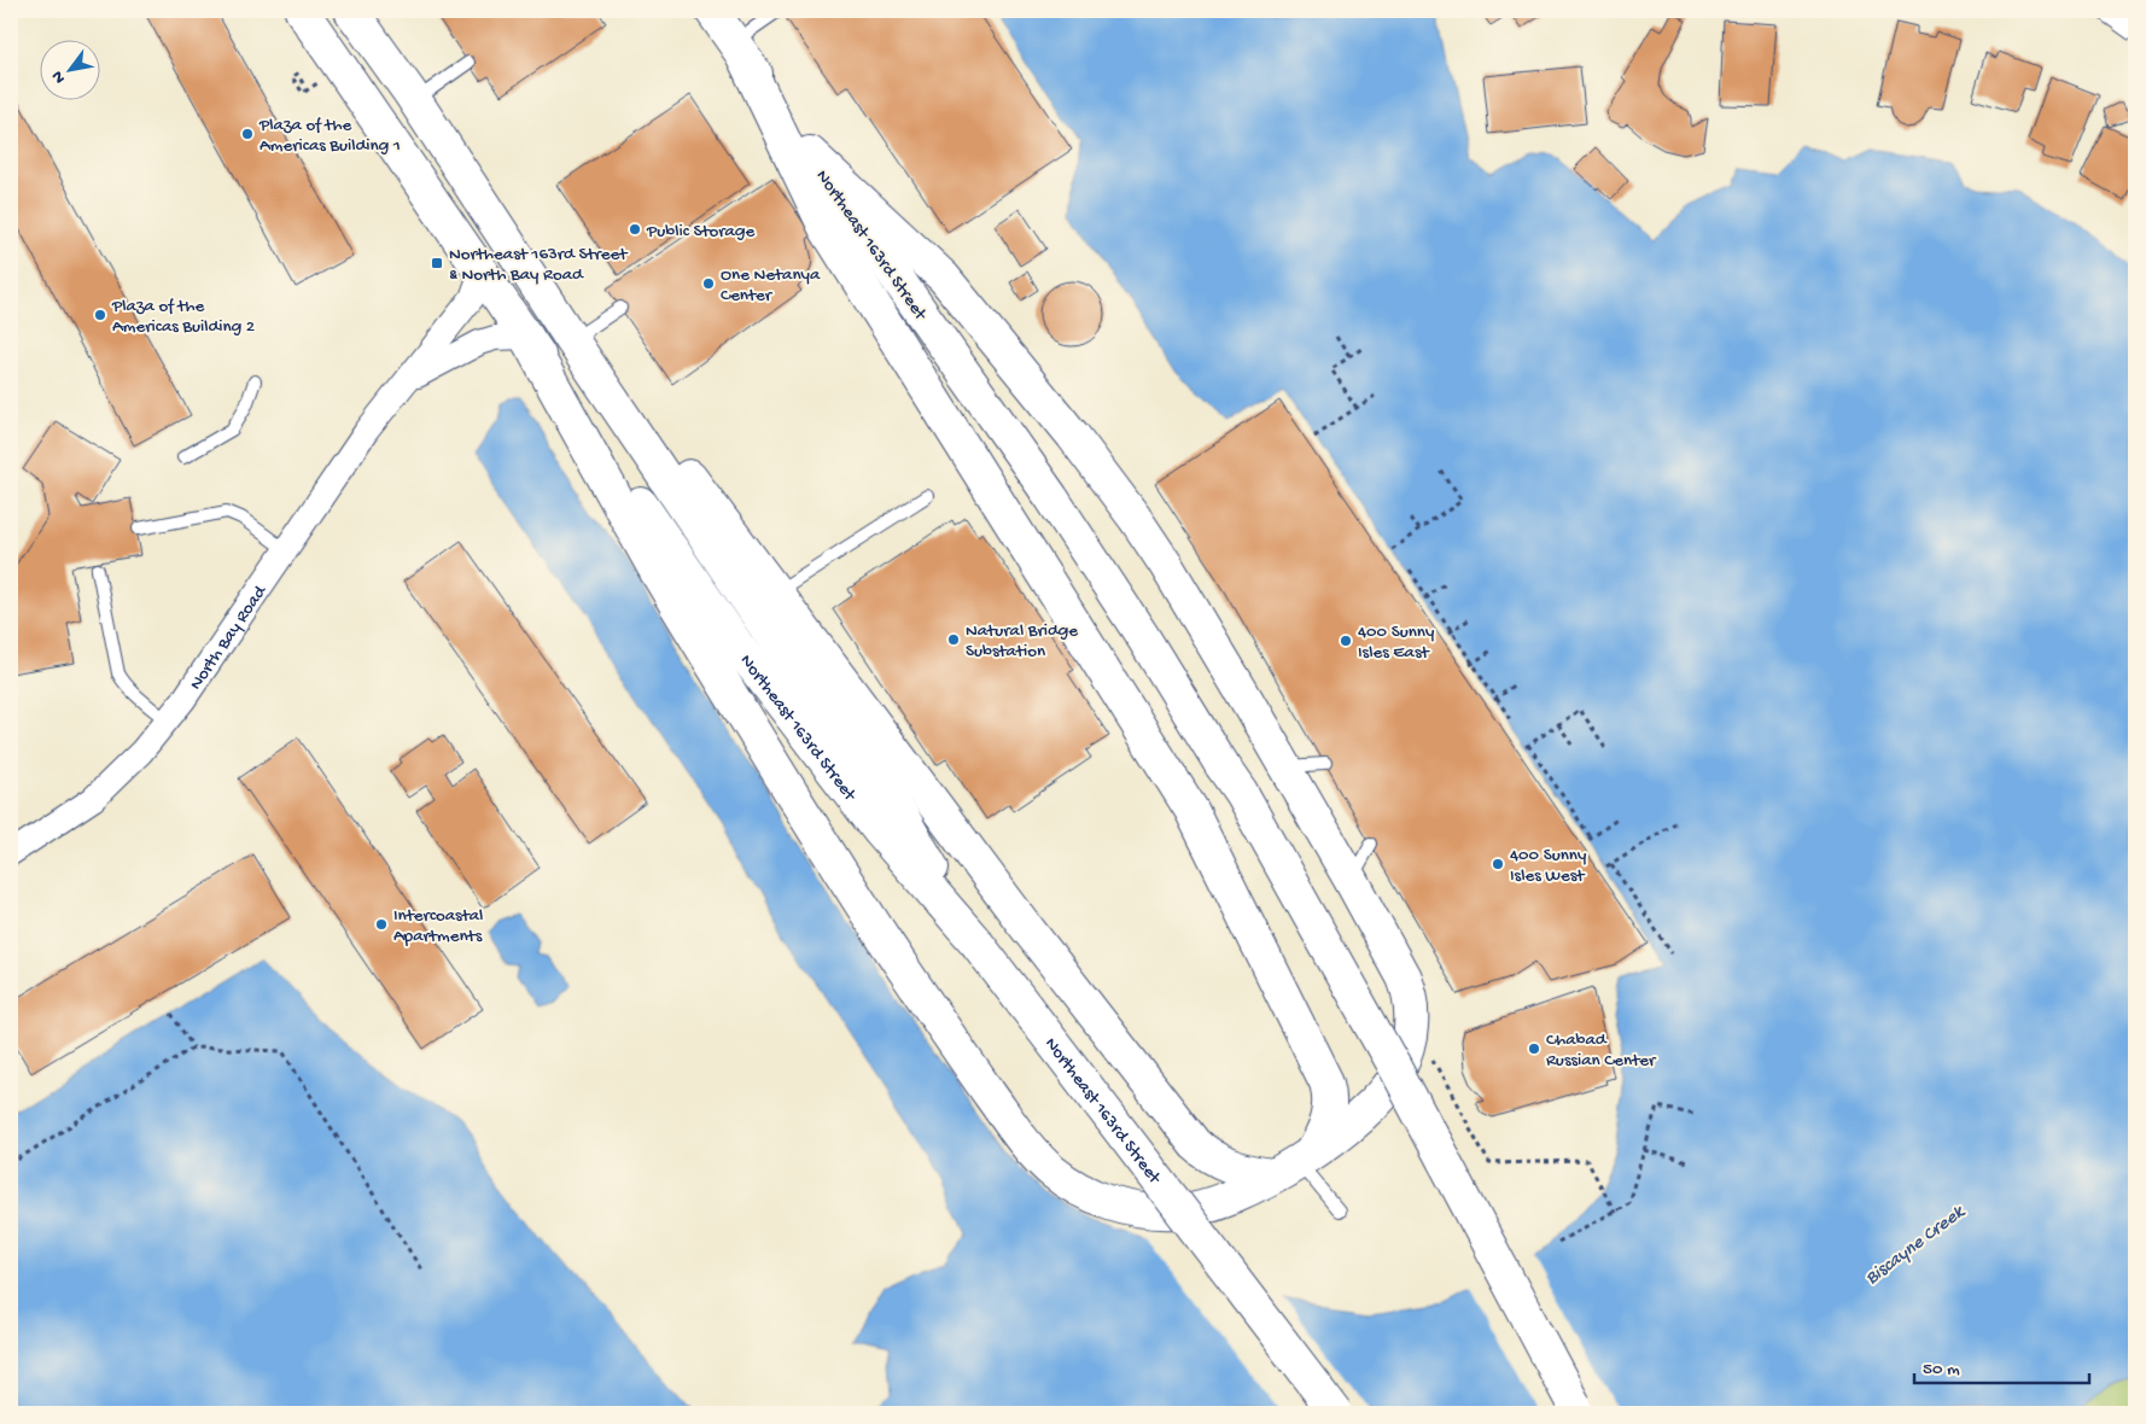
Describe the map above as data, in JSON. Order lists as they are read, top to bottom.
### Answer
{
  "streets": {
    "main road": ["Northeast 163rd Street"],
    "street": ["North Bay Road"]
  },
  "crossings": [
    ["Northeast 163rd Street", "North Bay Road"]
  ],
  "water": ["Biscayne Creek"],
  "places": {
    "other": [
      "Plaza of the Americas Building 1",
      "Public Storage",
      "One Netanya Center",
      "Plaza of the Americas Building 2",
      "Natural Bridge Substation",
      "400 Sunny Isles East",
      "400 Sunny Isles West",
      "Intercoastal Apartments",
      "Chabad Russian Center"
    ],
    "transit": ["Northeast 163rd Street & North Bay Road"]
  },
  "scale_bar": "50 m",
  "north": "bottom left"
}
